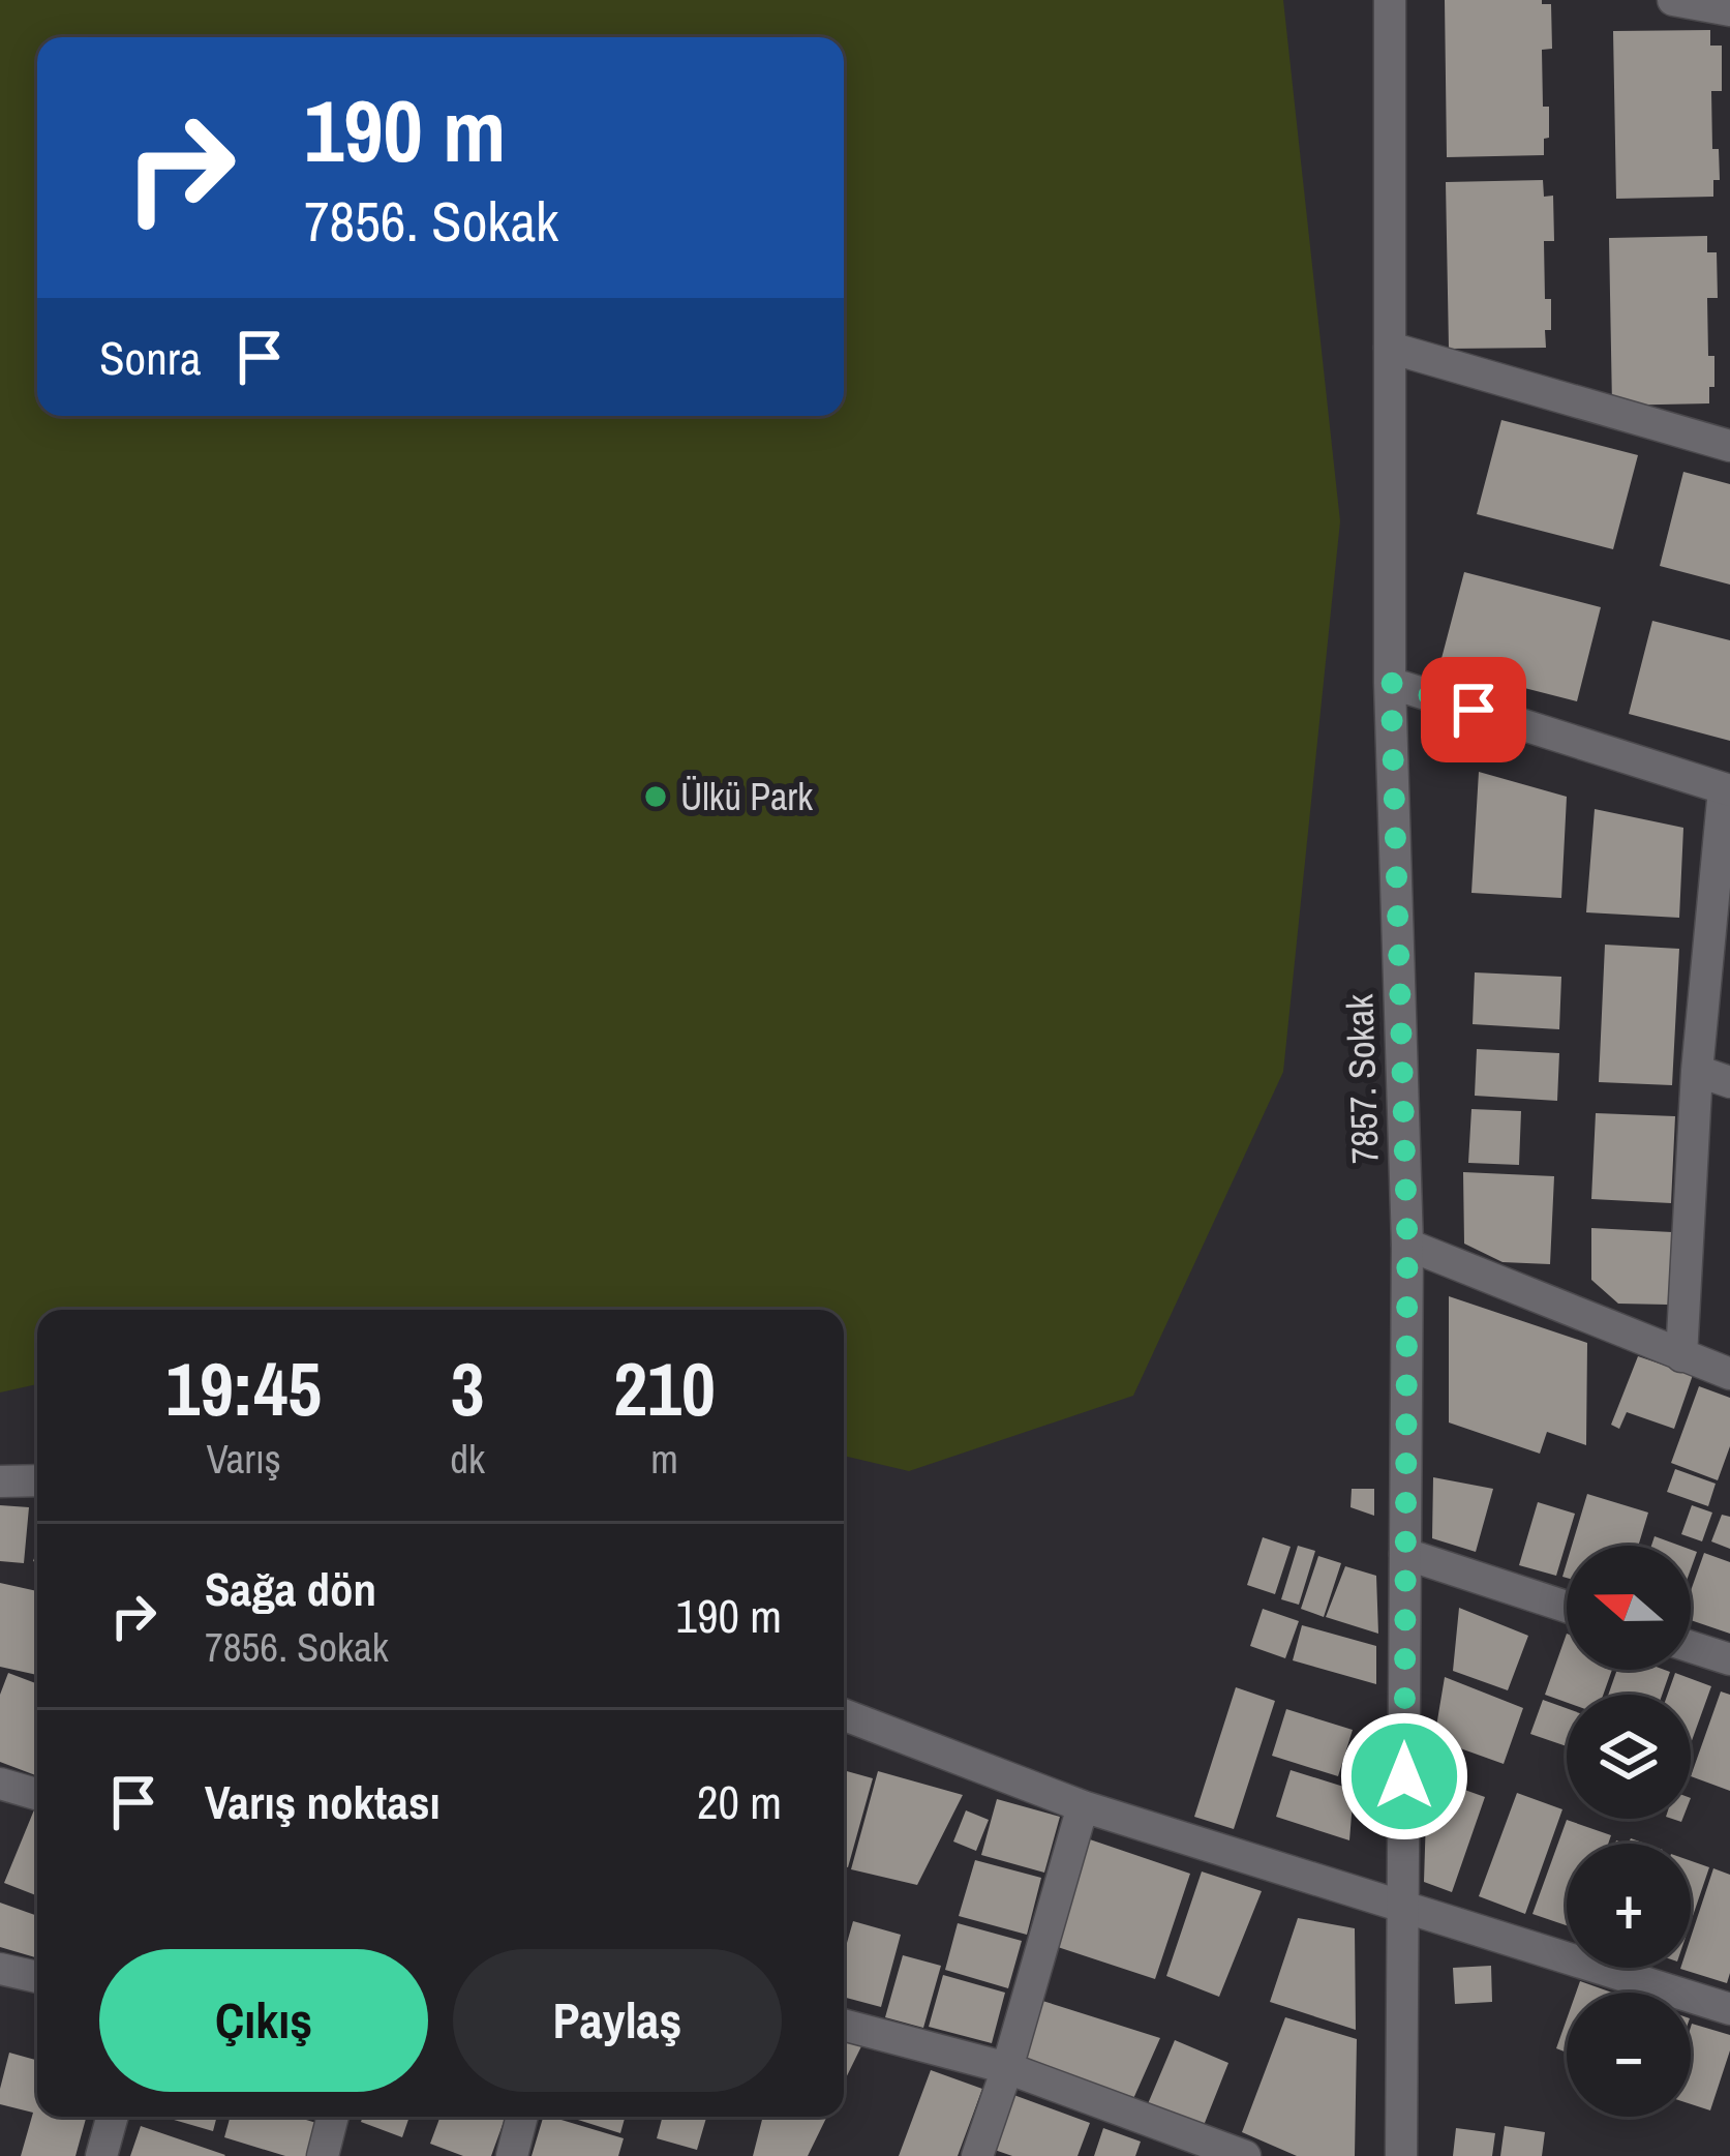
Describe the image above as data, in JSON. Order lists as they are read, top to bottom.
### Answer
{
  "streets": {
    "street": ["7857. Sokak"]
  },
  "places": ["Ülkü Park"],
  "north": "left",
  "page": {
    "turn": ["190 m", "7856. Sokak"],
    "then": "Sonra",
    "eta": [
      "19:45",
      "Varış",
      "3",
      "dk",
      "210",
      "m"
    ],
    "list": [
      {
        "name": "Sağa dön",
        "note": "7856. Sokak",
        "value": "190 m"
      },
      {
        "name": "Varış noktası",
        "value": "20 m"
      }
    ],
    "map_buttons": ["+", "−"],
    "buttons": ["Çıkış", "Paylaş"]
  }
}
